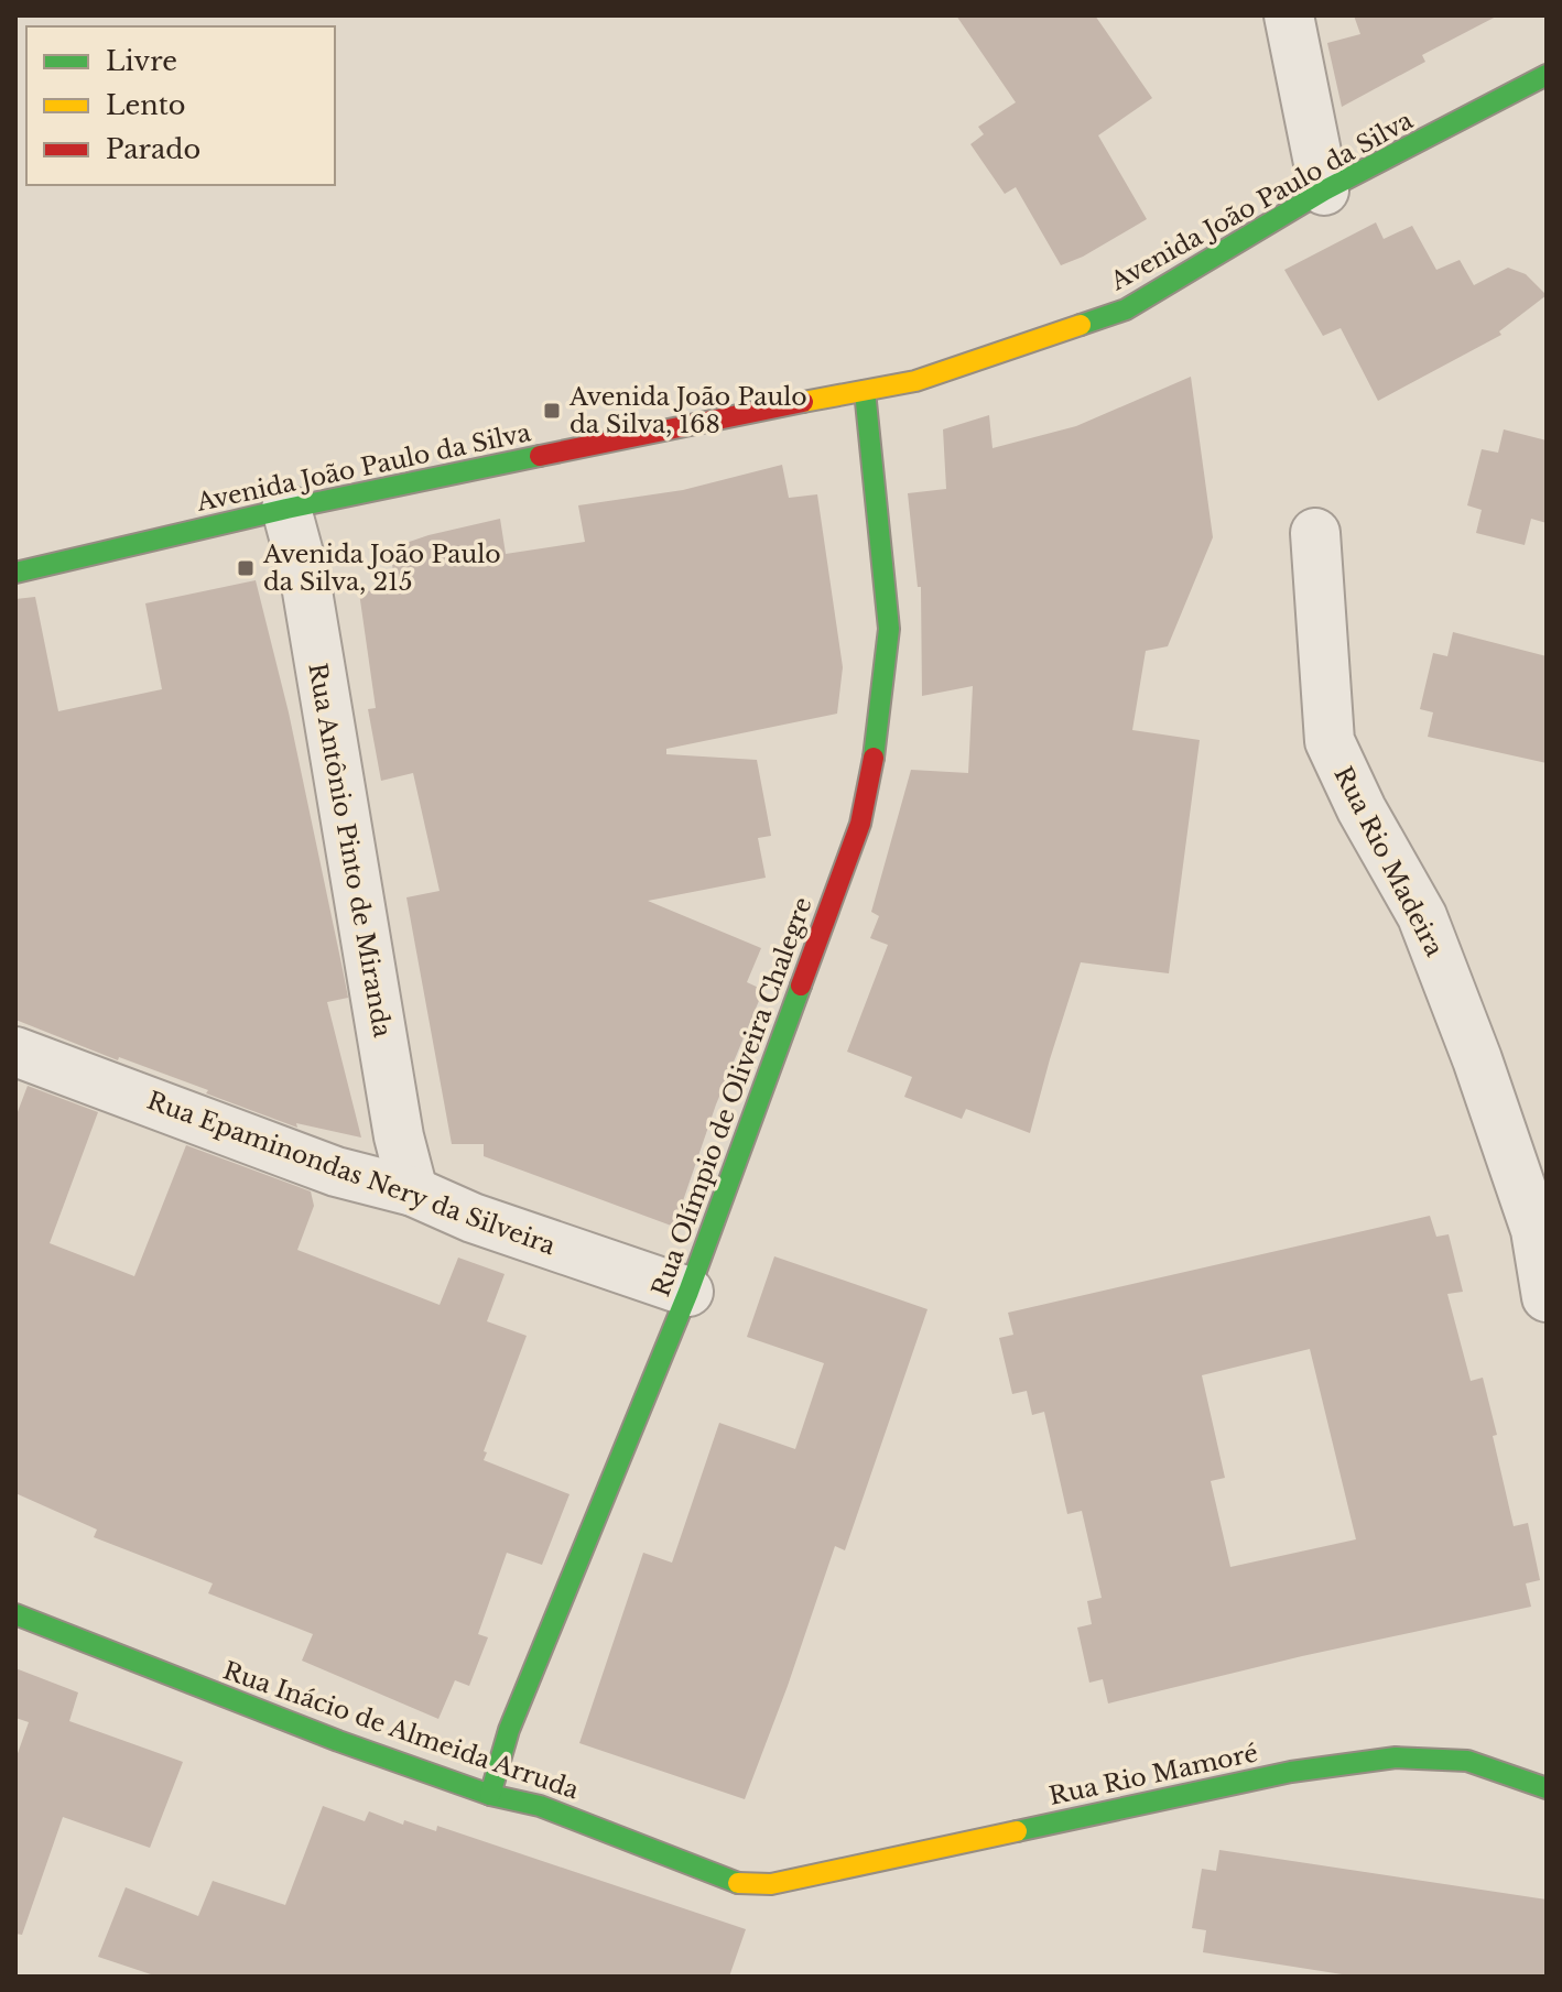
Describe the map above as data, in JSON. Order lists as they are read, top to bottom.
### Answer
{
  "streets": {
    "street": [
      "Avenida João Paulo da Silva",
      "Rua Antônio Pinto de Miranda",
      "Rua Rio Madeira",
      "Rua Olímpio de Oliveira Chalegre",
      "Rua Epaminondas Nery da Silveira",
      "Rua Inácio de Almeida Arruda",
      "Rua Rio Mamoré"
    ]
  },
  "crossings": [
    ["Avenida João Paulo da Silva", "Rua Antônio Pinto de Miranda"],
    ["Avenida João Paulo da Silva", "Rua Olímpio de Oliveira Chalegre"],
    ["Rua Antônio Pinto de Miranda", "Rua Epaminondas Nery da Silveira"],
    ["Rua Olímpio de Oliveira Chalegre", "Rua Epaminondas Nery da Silveira"],
    ["Rua Olímpio de Oliveira Chalegre", "Rua Inácio de Almeida Arruda"],
    ["Rua Inácio de Almeida Arruda", "Rua Rio Mamoré"]
  ],
  "places": {
    "transit": ["Avenida João Paulo da Silva, 168", "Avenida João Paulo da Silva, 215"]
  },
  "legend": ["Livre", "Lento", "Parado"]
}
